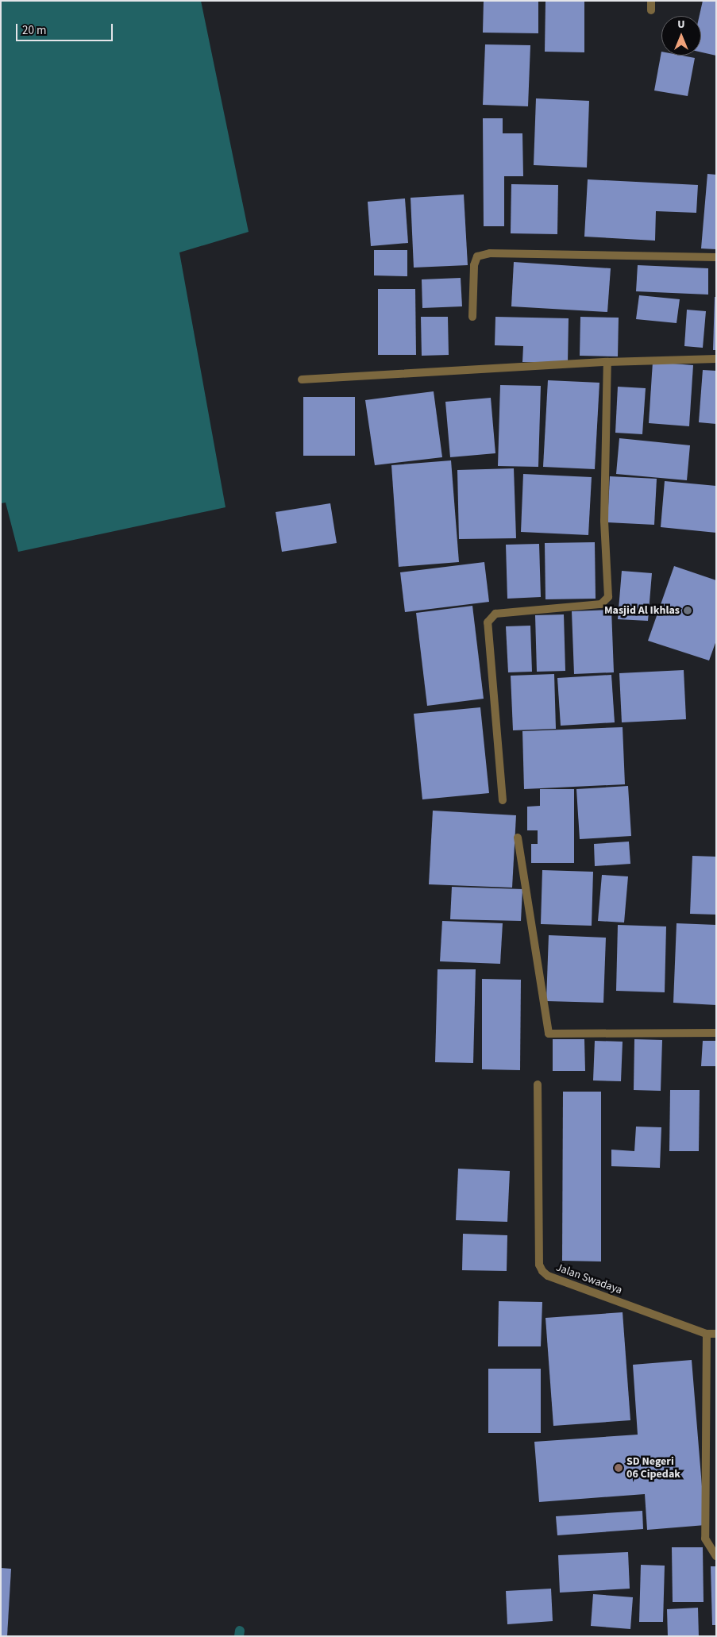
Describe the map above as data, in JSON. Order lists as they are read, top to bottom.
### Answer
{
  "streets": {
    "street": ["Jalan Swadaya"]
  },
  "places": ["Masjid Al Ikhlas", "SD Negeri 06 Cipedak"],
  "scale_bar": "20 m",
  "north": "top"
}
